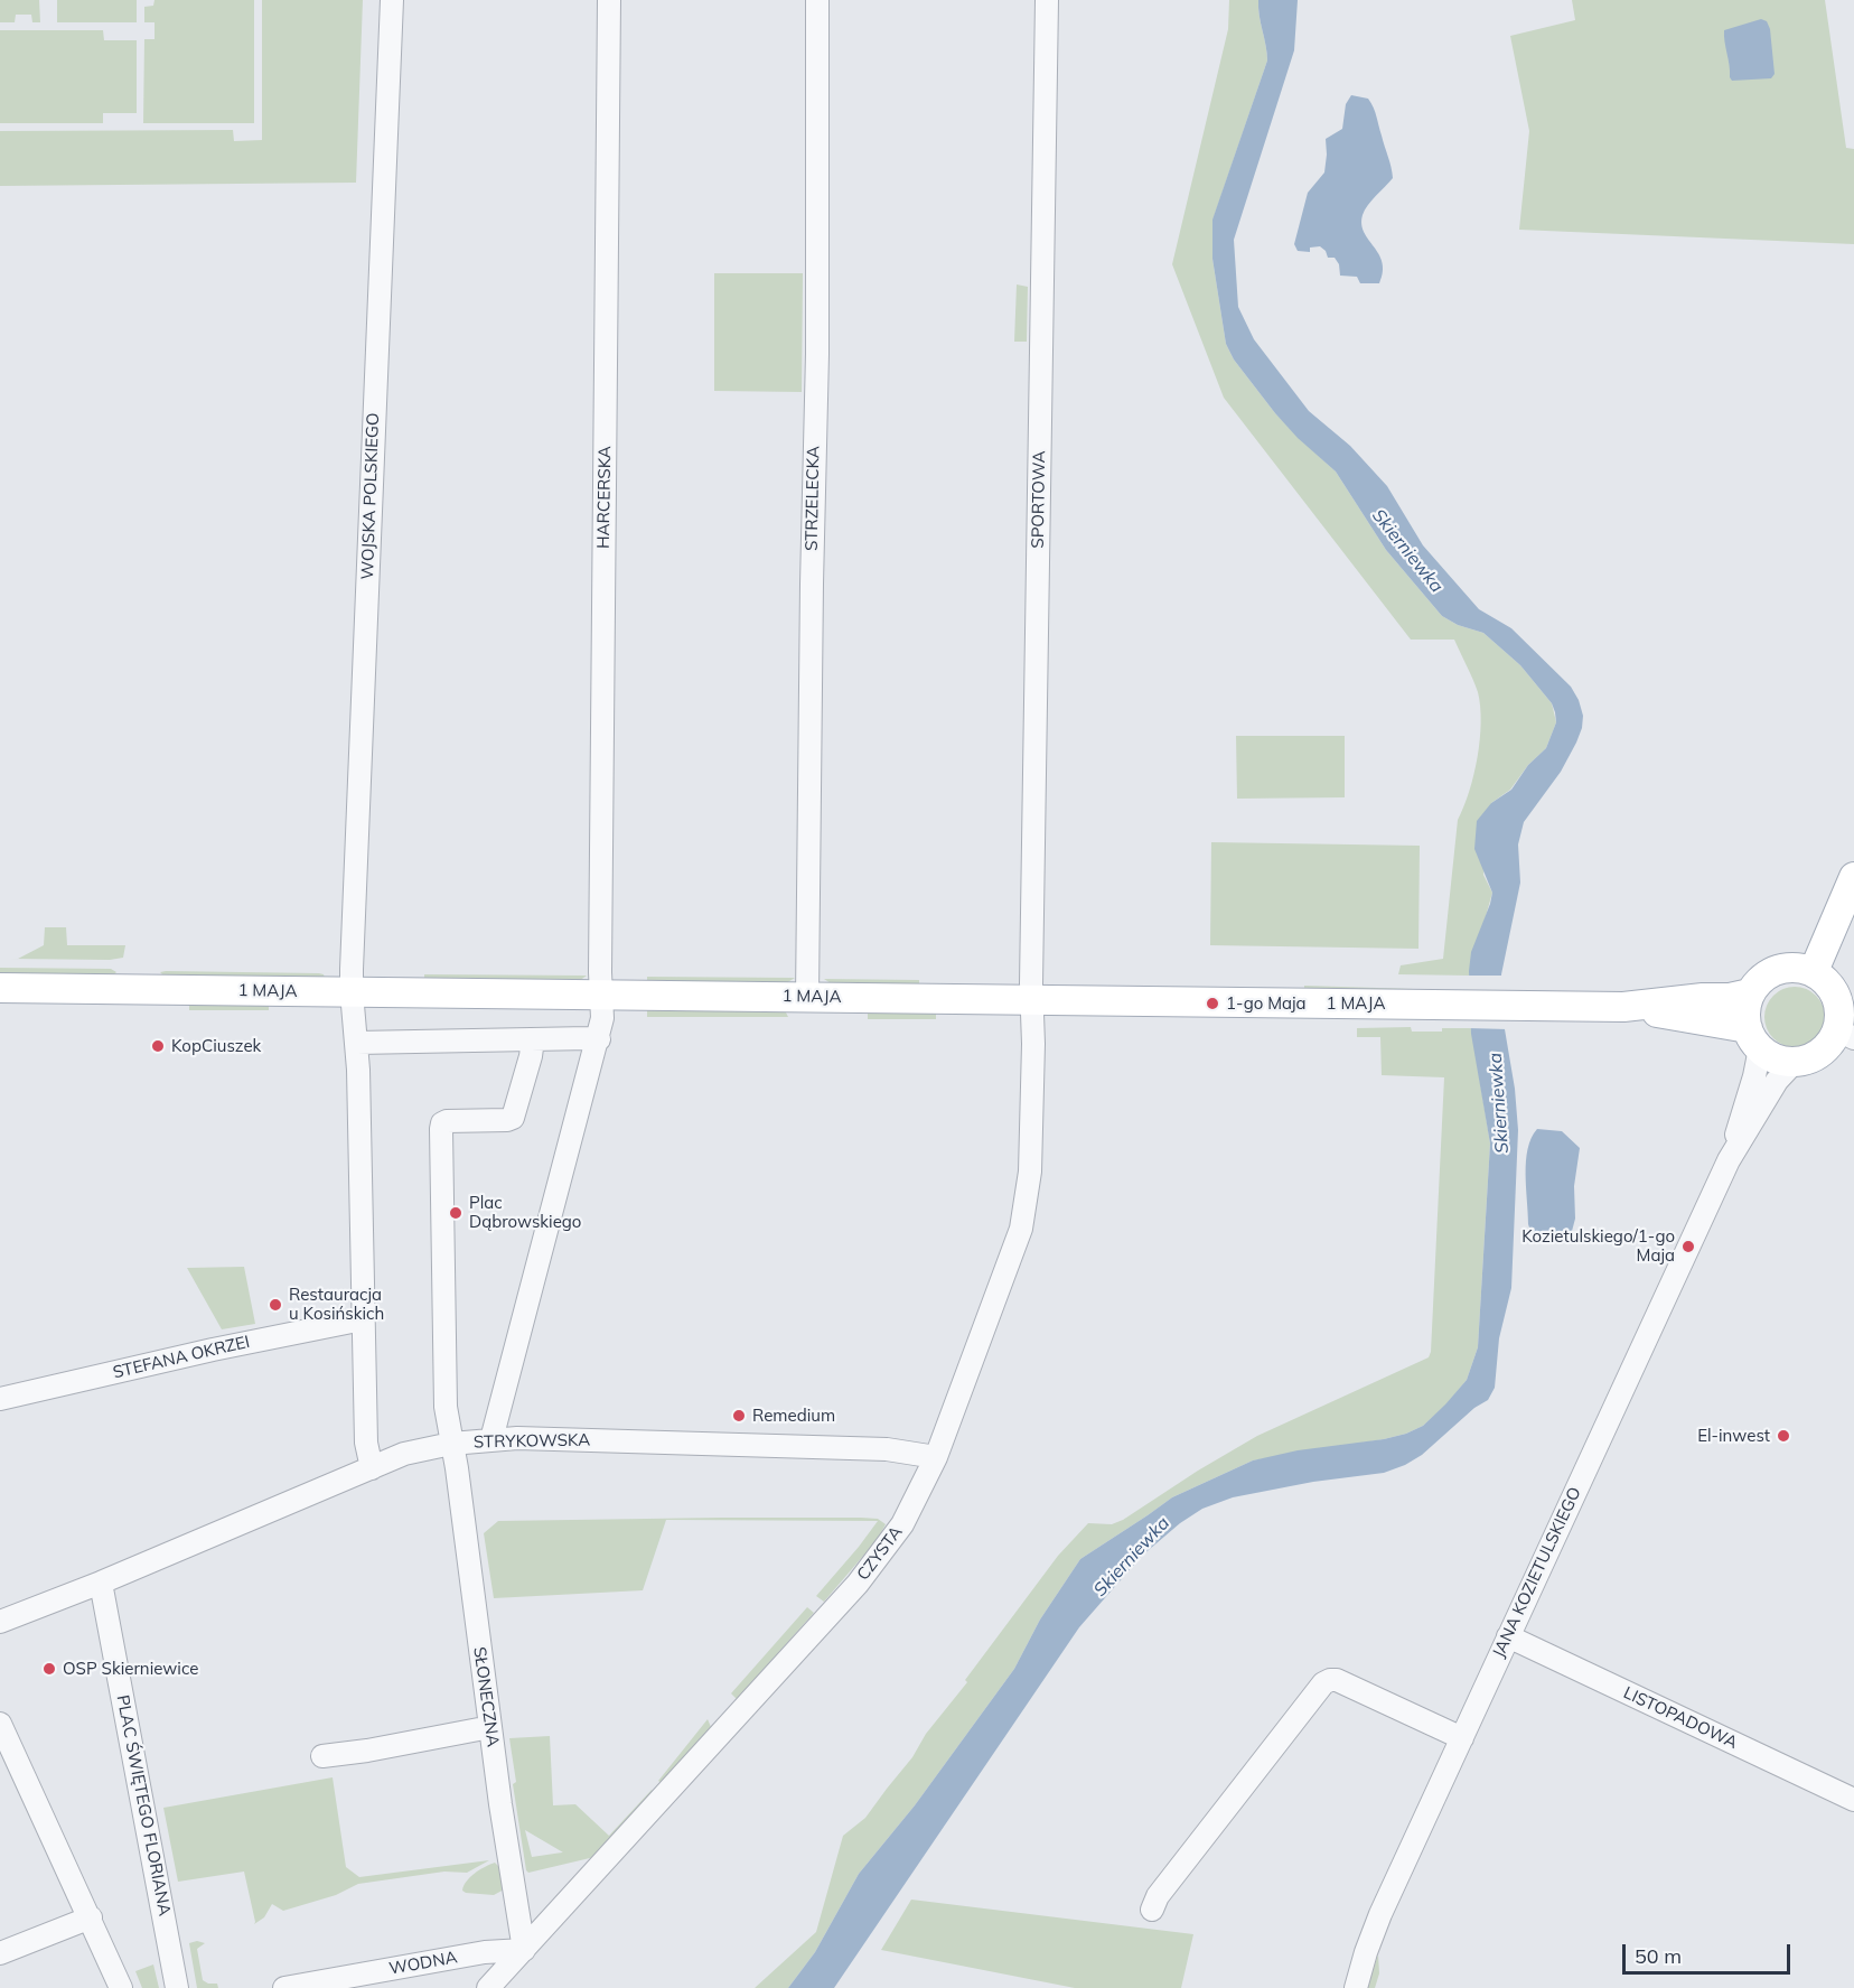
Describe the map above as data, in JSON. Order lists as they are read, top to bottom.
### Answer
{
  "streets": {
    "main road": ["1 MAJA"],
    "street": [
      "WOJSKA POLSKIEGO",
      "HARCERSKA",
      "STRZELECKA",
      "SPORTOWA",
      "STEFANA OKRZEI",
      "STRYKOWSKA",
      "CZYSTA",
      "JANA KOZIETULSKIEGO",
      "SŁONECZNA",
      "LISTOPADOWA",
      "PLAC ŚWIĘTEGO FLORIANA",
      "WODNA"
    ]
  },
  "crossings": [
    ["WOJSKA POLSKIEGO", "1 MAJA"],
    ["HARCERSKA", "1 MAJA"],
    ["STRZELECKA", "1 MAJA"],
    ["SPORTOWA", "1 MAJA"],
    ["SPORTOWA", "CZYSTA"],
    ["1 MAJA", "CZYSTA"],
    ["1 MAJA", "JANA KOZIETULSKIEGO"],
    ["STRYKOWSKA", "CZYSTA"],
    ["STRYKOWSKA", "SŁONECZNA"],
    ["STRYKOWSKA", "PLAC ŚWIĘTEGO FLORIANA"],
    ["CZYSTA", "SŁONECZNA"],
    ["CZYSTA", "WODNA"],
    ["JANA KOZIETULSKIEGO", "LISTOPADOWA"],
    ["SŁONECZNA", "WODNA"]
  ],
  "water": ["Skierniewka"],
  "places": [
    "1-go Maja",
    "KopCiuszek",
    "Plac Dąbrowskiego",
    "Kozietulskiego/1-go Maja",
    "Restauracja u Kosińskich",
    "Remedium",
    "El-inwest",
    "OSP Skierniewice"
  ],
  "scale_bar": "50 m"
}
